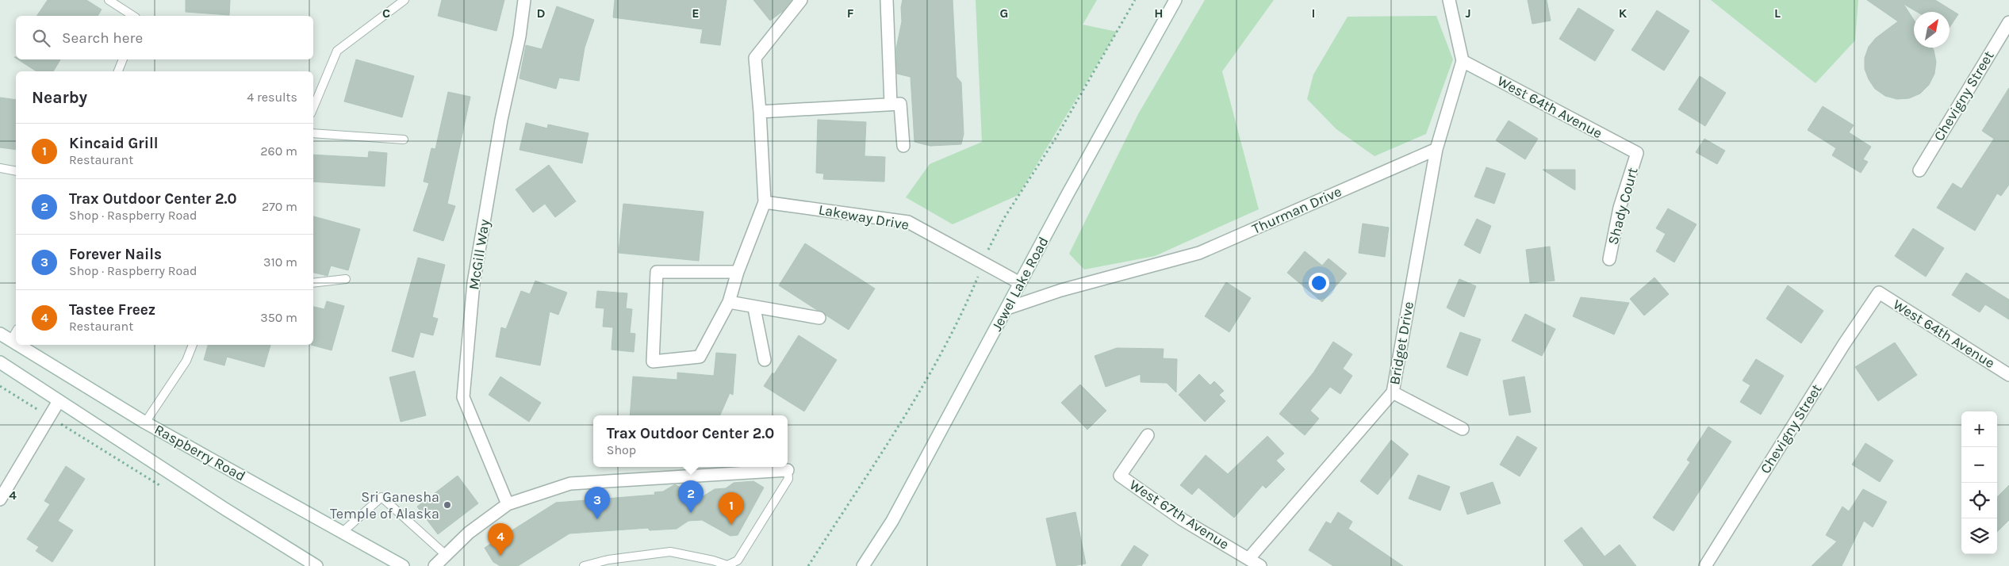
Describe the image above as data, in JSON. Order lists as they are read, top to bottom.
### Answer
{
  "streets": {
    "street": [
      "Chevigny Street",
      "West 64th Avenue",
      "Shady Court",
      "Thurman Drive",
      "Lakeway Drive",
      "McGill Way",
      "Jewel Lake Road",
      "Bridget Drive",
      "Raspberry Road",
      "West 67th Avenue"
    ]
  },
  "crossings": [
    ["Chevigny Street", "West 64th Avenue"],
    ["West 64th Avenue", "Shady Court"],
    ["Thurman Drive", "Jewel Lake Road"],
    ["Thurman Drive", "Bridget Drive"],
    ["Lakeway Drive", "Jewel Lake Road"],
    ["Bridget Drive", "West 67th Avenue"]
  ],
  "places": ["Sri Ganesha Temple of Alaska"],
  "north": "top right",
  "page": {
    "search": "Search here",
    "heading": ["Nearby", "4 results"],
    "list": [
      {
        "mark": "1",
        "name": "Kincaid Grill",
        "note": "Restaurant",
        "value": "260 m"
      },
      {
        "mark": "2",
        "name": "Trax Outdoor Center 2.0",
        "note": "Shop · Raspberry Road",
        "value": "270 m"
      },
      {
        "mark": "3",
        "name": "Forever Nails",
        "note": "Shop · Raspberry Road",
        "value": "310 m"
      },
      {
        "mark": "4",
        "name": "Tastee Freez",
        "note": "Restaurant",
        "value": "350 m"
      }
    ],
    "map_buttons": ["+", "−"],
    "popup": ["Trax Outdoor Center 2.0", "Shop"],
    "pins": [
      "2",
      "3",
      "1",
      "4"
    ]
  },
  "grid": {
    "columns": [
      "C",
      "D",
      "E",
      "F",
      "G",
      "H",
      "I",
      "J",
      "K",
      "L"
    ],
    "rows": ["4"]
  }
}
